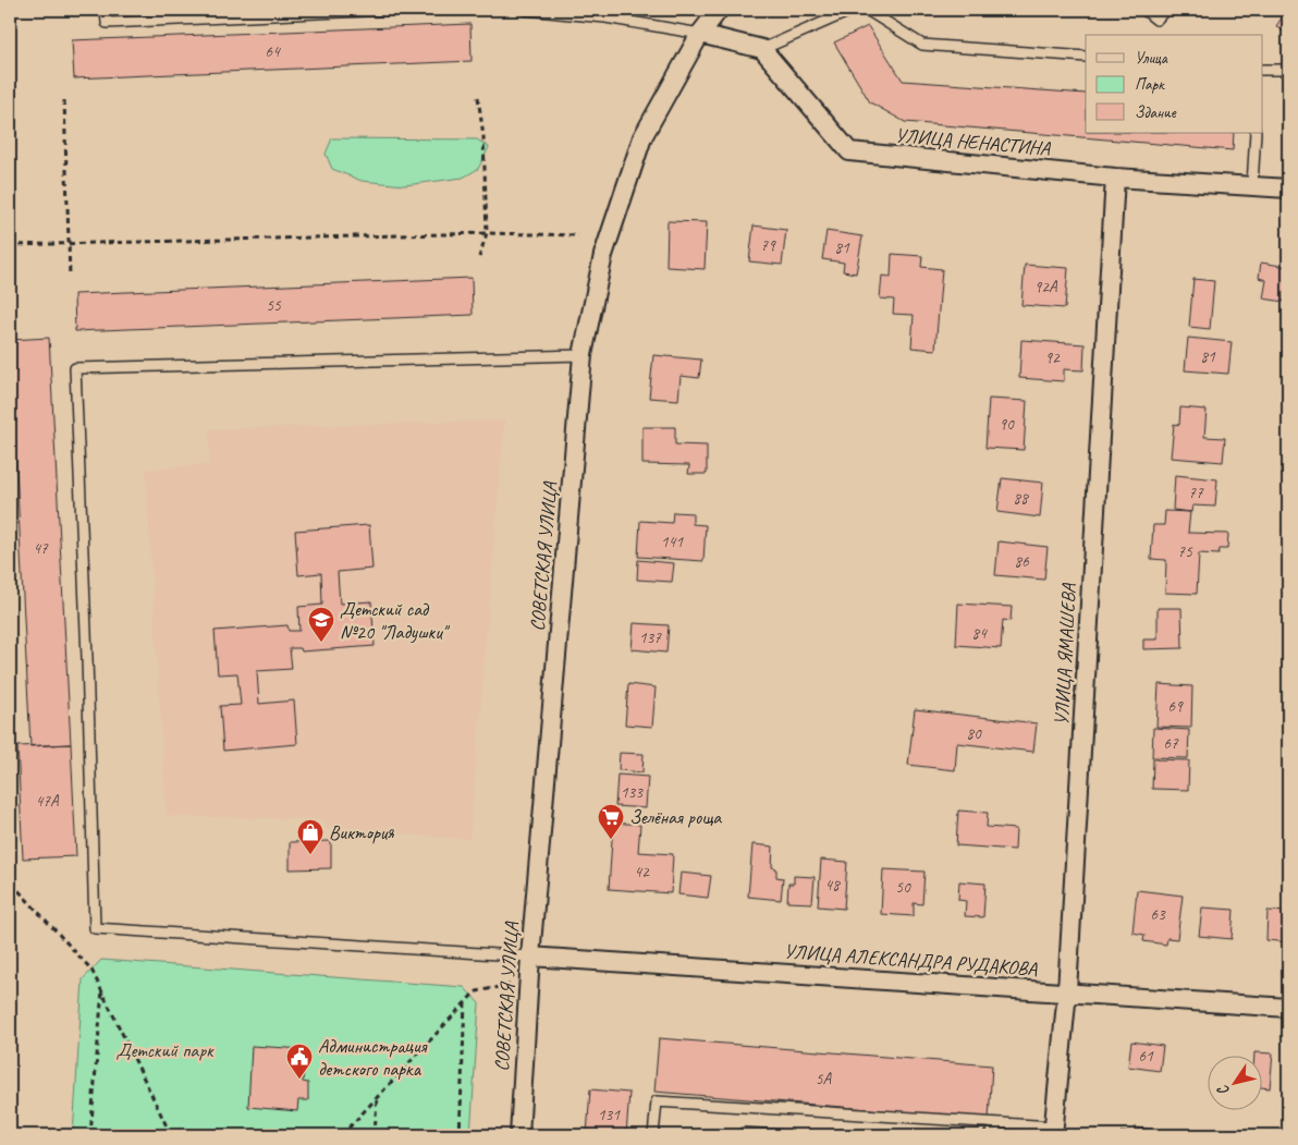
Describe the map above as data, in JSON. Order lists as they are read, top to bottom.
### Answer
{
  "streets": {
    "street": [
      "УЛИЦА НЕНАСТИНА",
      "СОВЕТСКАЯ УЛИЦА",
      "УЛИЦА ЯМАШЕВА",
      "УЛИЦА АЛЕКСАНДРА РУДАКОВА"
    ]
  },
  "crossings": [
    ["УЛИЦА НЕНАСТИНА", "УЛИЦА ЯМАШЕВА"],
    ["СОВЕТСКАЯ УЛИЦА", "УЛИЦА АЛЕКСАНДРА РУДАКОВА"],
    ["УЛИЦА ЯМАШЕВА", "УЛИЦА АЛЕКСАНДРА РУДАКОВА"]
  ],
  "parks": ["Детский парк"],
  "places": {
    "school or university": ["Детский сад №20 \"Ладушки\""],
    "supermarket": ["Зелёная роща"],
    "shop": ["Виктория"],
    "public building": ["Администрация детского парка"]
  },
  "house_numbers": [
    "64",
    "79",
    "81",
    "92А",
    "55",
    "81",
    "92",
    "90",
    "77",
    "88",
    "141",
    "47",
    "75",
    "86",
    "84",
    "137",
    "69",
    "80",
    "67",
    "133",
    "47А",
    "42",
    "48",
    "50",
    "63",
    "61",
    "5А",
    "131"
  ],
  "legend": ["Улица", "Парк", "Здание"],
  "north": "bottom left"
}
